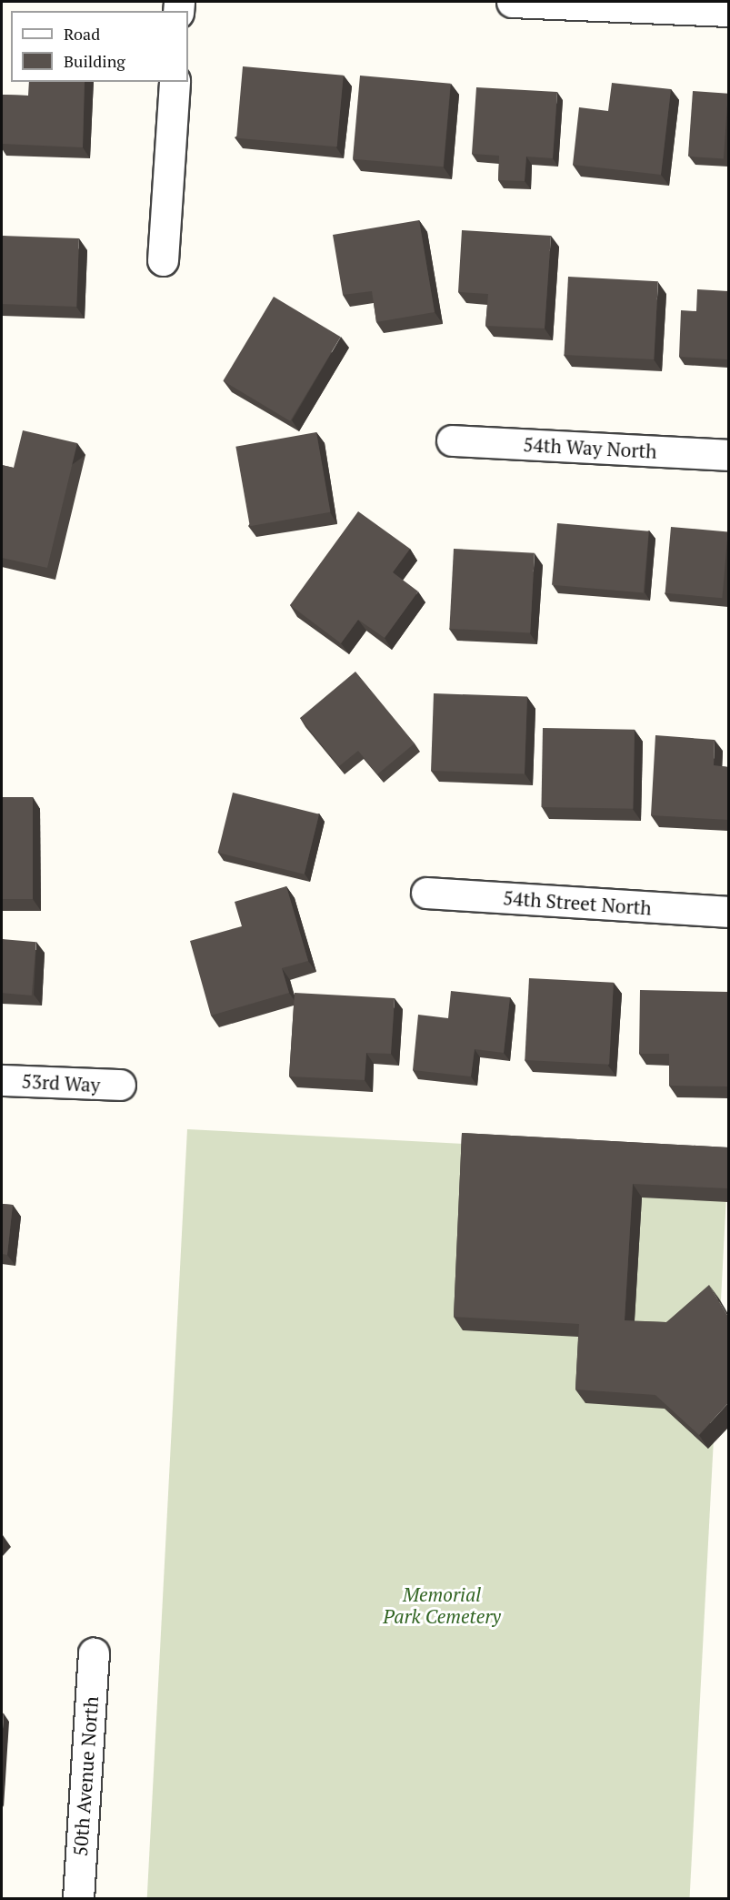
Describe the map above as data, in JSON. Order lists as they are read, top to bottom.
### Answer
{
  "streets": {
    "street": [
      "54th Way North",
      "54th Street North",
      "53rd Way",
      "50th Avenue North"
    ]
  },
  "parks": ["Memorial Park Cemetery"],
  "legend": ["Road", "Building"]
}
